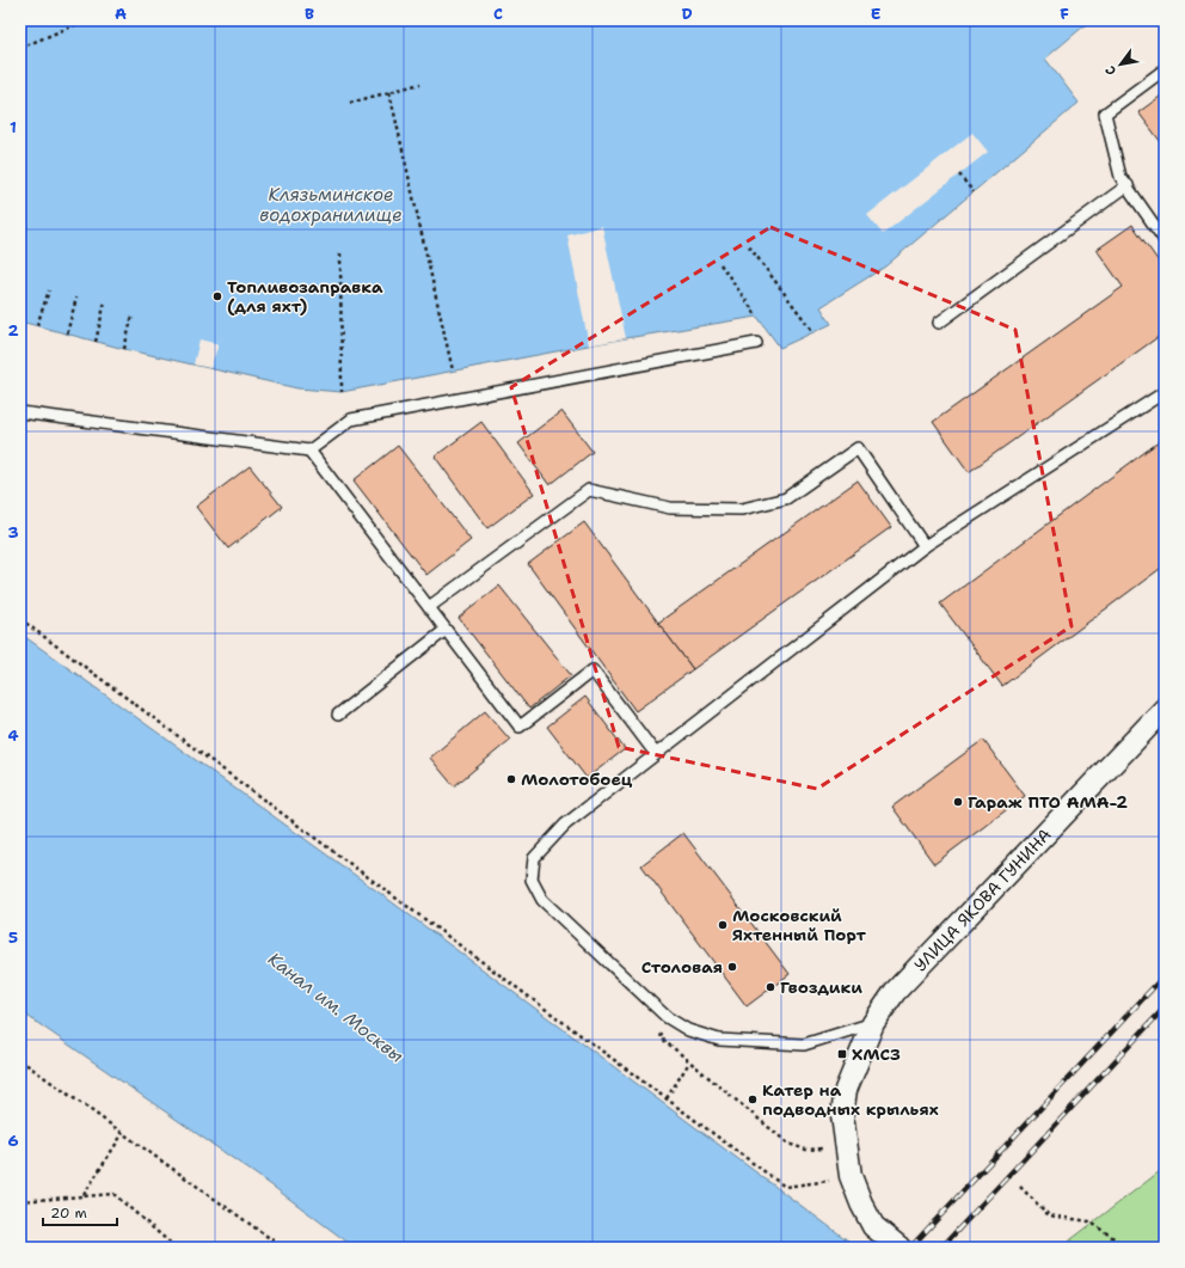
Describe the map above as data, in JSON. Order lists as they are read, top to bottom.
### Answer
{
  "streets": {
    "street": ["УЛИЦА ЯКОВА ГУНИНА"]
  },
  "water": ["Клязьминское водохранилище", "Канал им. Москвы"],
  "places": {
    "other": [
      "Топливозаправка (для яхт)",
      "Молотобоец",
      "Гараж ПТО АМА-2",
      "Московский Яхтенный Порт",
      "Столовая",
      "Гвоздики",
      "Катер на подводных крыльях"
    ],
    "transit": ["ХМСЗ"]
  },
  "scale_bar": "20 m",
  "north": "bottom left",
  "grid": {
    "columns": [
      "A",
      "B",
      "C",
      "D",
      "E",
      "F"
    ],
    "rows": [
      "1",
      "2",
      "3",
      "4",
      "5",
      "6"
    ]
  }
}
